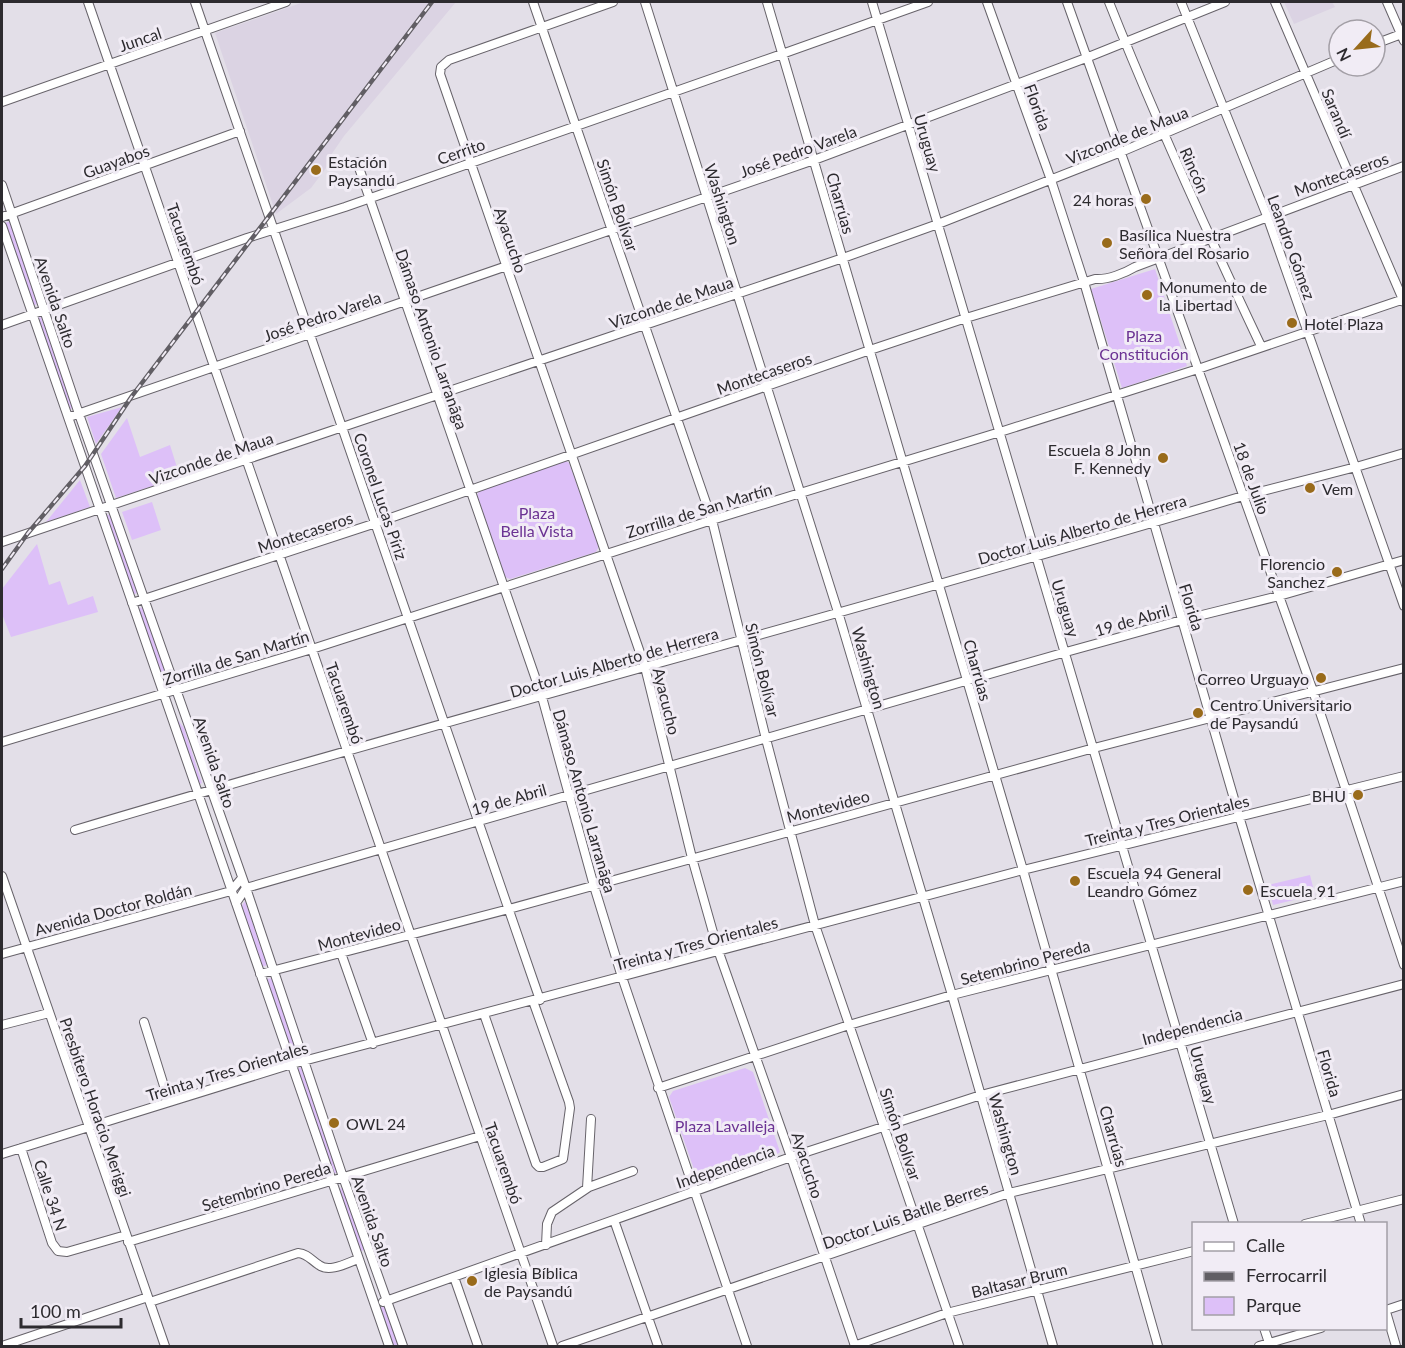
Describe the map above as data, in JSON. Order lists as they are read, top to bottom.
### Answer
{
  "streets": {
    "street": [
      "Juncal",
      "Florida",
      "Sarandí",
      "Vizconde de Maua",
      "Uruguay",
      "Cerrito",
      "José Pedro Varela",
      "Guayabos",
      "Rincón",
      "Montecaseros",
      "Charrúas",
      "Washington",
      "Simón Bolívar",
      "Ayacucho",
      "Tacuarembó",
      "Leandro Gómez",
      "Avenida Salto",
      "Dámaso Antonio Larranãga",
      "18 de Julio",
      "Coronel Lucas Píriz",
      "Zorrilla de San Martín",
      "Doctor Luis Alberto de Herrera",
      "19 de Abril",
      "Montevideo",
      "Treinta y Tres Orientales",
      "Avenida Doctor Roldán",
      "Setembrino Pereda",
      "Independencia",
      "Presbítero Horacio Meriggi",
      "Calle 34 N",
      "Doctor Luis Batlle Berres",
      "Baltasar Brum"
    ]
  },
  "crossings": [
    ["Juncal", "Tacuarembó"],
    ["Juncal", "Coronel Lucas Píriz"],
    ["Florida", "Vizconde de Maua"],
    ["Florida", "José Pedro Varela"],
    ["Florida", "Montecaseros"],
    ["Florida", "Zorrilla de San Martín"],
    ["Florida", "Doctor Luis Alberto de Herrera"],
    ["Florida", "19 de Abril"],
    ["Florida", "Montevideo"],
    ["Florida", "Treinta y Tres Orientales"],
    ["Florida", "Setembrino Pereda"],
    ["Florida", "Independencia"],
    ["Florida", "Doctor Luis Batlle Berres"],
    ["Sarandí", "Vizconde de Maua"],
    ["Sarandí", "Montecaseros"],
    ["Sarandí", "Zorrilla de San Martín"],
    ["Vizconde de Maua", "Uruguay"],
    ["Vizconde de Maua", "Rincón"],
    ["Vizconde de Maua", "Charrúas"],
    ["Vizconde de Maua", "Washington"],
    ["Vizconde de Maua", "Simón Bolívar"],
    ["Vizconde de Maua", "Ayacucho"],
    ["Vizconde de Maua", "Tacuarembó"],
    ["Vizconde de Maua", "Leandro Gómez"],
    ["Vizconde de Maua", "Avenida Salto"],
    ["Vizconde de Maua", "Dámaso Antonio Larranãga"],
    ["Vizconde de Maua", "18 de Julio"],
    ["Vizconde de Maua", "Coronel Lucas Píriz"],
    ["Uruguay", "Cerrito"],
    ["Uruguay", "José Pedro Varela"],
    ["Uruguay", "Montecaseros"],
    ["Uruguay", "Zorrilla de San Martín"],
    ["Uruguay", "Doctor Luis Alberto de Herrera"],
    ["Uruguay", "19 de Abril"],
    ["Uruguay", "Montevideo"],
    ["Uruguay", "Treinta y Tres Orientales"],
    ["Uruguay", "Setembrino Pereda"],
    ["Uruguay", "Independencia"],
    ["Uruguay", "Doctor Luis Batlle Berres"],
    ["Cerrito", "Charrúas"],
    ["Cerrito", "Washington"],
    ["Cerrito", "Simón Bolívar"],
    ["Cerrito", "Ayacucho"],
    ["Cerrito", "Tacuarembó"],
    ["Cerrito", "Avenida Salto"],
    ["Cerrito", "Dámaso Antonio Larranãga"],
    ["Cerrito", "Coronel Lucas Píriz"],
    ["José Pedro Varela", "Rincón"],
    ["José Pedro Varela", "Charrúas"],
    ["José Pedro Varela", "Washington"],
    ["José Pedro Varela", "Simón Bolívar"],
    ["José Pedro Varela", "Ayacucho"],
    ["José Pedro Varela", "Tacuarembó"],
    ["José Pedro Varela", "Leandro Gómez"],
    ["José Pedro Varela", "Avenida Salto"],
    ["José Pedro Varela", "Dámaso Antonio Larranãga"],
    ["José Pedro Varela", "18 de Julio"],
    ["José Pedro Varela", "Coronel Lucas Píriz"],
    ["Guayabos", "Tacuarembó"],
    ["Guayabos", "Avenida Salto"],
    ["Guayabos", "Coronel Lucas Píriz"],
    ["Rincón", "Montecaseros"],
    ["Rincón", "Zorrilla de San Martín"],
    ["Montecaseros", "Charrúas"],
    ["Montecaseros", "Washington"],
    ["Montecaseros", "Simón Bolívar"],
    ["Montecaseros", "Ayacucho"],
    ["Montecaseros", "Tacuarembó"],
    ["Montecaseros", "Leandro Gómez"],
    ["Montecaseros", "Avenida Salto"],
    ["Montecaseros", "Dámaso Antonio Larranãga"],
    ["Montecaseros", "18 de Julio"],
    ["Montecaseros", "Coronel Lucas Píriz"],
    ["Charrúas", "Zorrilla de San Martín"],
    ["Charrúas", "Doctor Luis Alberto de Herrera"],
    ["Charrúas", "19 de Abril"],
    ["Charrúas", "Montevideo"],
    ["Charrúas", "Treinta y Tres Orientales"],
    ["Charrúas", "Setembrino Pereda"],
    ["Charrúas", "Independencia"],
    ["Charrúas", "Doctor Luis Batlle Berres"],
    ["Charrúas", "Baltasar Brum"],
    ["Washington", "Zorrilla de San Martín"],
    ["Washington", "Doctor Luis Alberto de Herrera"],
    ["Washington", "19 de Abril"],
    ["Washington", "Montevideo"],
    ["Washington", "Treinta y Tres Orientales"],
    ["Washington", "Setembrino Pereda"],
    ["Washington", "Independencia"],
    ["Washington", "Doctor Luis Batlle Berres"],
    ["Washington", "Baltasar Brum"],
    ["Simón Bolívar", "Ayacucho"],
    ["Simón Bolívar", "Zorrilla de San Martín"],
    ["Simón Bolívar", "Doctor Luis Alberto de Herrera"],
    ["Simón Bolívar", "19 de Abril"],
    ["Simón Bolívar", "Montevideo"],
    ["Simón Bolívar", "Treinta y Tres Orientales"],
    ["Simón Bolívar", "Setembrino Pereda"],
    ["Simón Bolívar", "Independencia"],
    ["Simón Bolívar", "Doctor Luis Batlle Berres"],
    ["Simón Bolívar", "Baltasar Brum"],
    ["Ayacucho", "Zorrilla de San Martín"],
    ["Ayacucho", "Doctor Luis Alberto de Herrera"],
    ["Ayacucho", "19 de Abril"],
    ["Ayacucho", "Montevideo"],
    ["Ayacucho", "Treinta y Tres Orientales"],
    ["Ayacucho", "Setembrino Pereda"],
    ["Ayacucho", "Independencia"],
    ["Ayacucho", "Doctor Luis Batlle Berres"],
    ["Ayacucho", "Baltasar Brum"],
    ["Tacuarembó", "Zorrilla de San Martín"],
    ["Tacuarembó", "Doctor Luis Alberto de Herrera"],
    ["Tacuarembó", "19 de Abril"],
    ["Tacuarembó", "Montevideo"],
    ["Tacuarembó", "Treinta y Tres Orientales"],
    ["Tacuarembó", "Setembrino Pereda"],
    ["Tacuarembó", "Independencia"],
    ["Leandro Gómez", "Zorrilla de San Martín"],
    ["Leandro Gómez", "Doctor Luis Alberto de Herrera"],
    ["Leandro Gómez", "19 de Abril"],
    ["Avenida Salto", "Zorrilla de San Martín"],
    ["Avenida Salto", "Doctor Luis Alberto de Herrera"],
    ["Avenida Salto", "19 de Abril"],
    ["Avenida Salto", "Montevideo"],
    ["Avenida Salto", "Treinta y Tres Orientales"],
    ["Avenida Salto", "Avenida Doctor Roldán"],
    ["Avenida Salto", "Setembrino Pereda"],
    ["Avenida Salto", "Independencia"],
    ["Dámaso Antonio Larranãga", "Zorrilla de San Martín"],
    ["Dámaso Antonio Larranãga", "Doctor Luis Alberto de Herrera"],
    ["Dámaso Antonio Larranãga", "19 de Abril"],
    ["Dámaso Antonio Larranãga", "Montevideo"],
    ["Dámaso Antonio Larranãga", "Treinta y Tres Orientales"],
    ["Dámaso Antonio Larranãga", "Setembrino Pereda"],
    ["Dámaso Antonio Larranãga", "Independencia"],
    ["Dámaso Antonio Larranãga", "Doctor Luis Batlle Berres"],
    ["18 de Julio", "Zorrilla de San Martín"],
    ["18 de Julio", "Doctor Luis Alberto de Herrera"],
    ["18 de Julio", "19 de Abril"],
    ["18 de Julio", "Montevideo"],
    ["18 de Julio", "Treinta y Tres Orientales"],
    ["18 de Julio", "Setembrino Pereda"],
    ["Coronel Lucas Píriz", "Zorrilla de San Martín"],
    ["Coronel Lucas Píriz", "Doctor Luis Alberto de Herrera"],
    ["Coronel Lucas Píriz", "19 de Abril"],
    ["Coronel Lucas Píriz", "Montevideo"],
    ["Coronel Lucas Píriz", "Treinta y Tres Orientales"],
    ["Treinta y Tres Orientales", "Presbítero Horacio Meriggi"],
    ["Treinta y Tres Orientales", "Calle 34 N"],
    ["Avenida Doctor Roldán", "Presbítero Horacio Meriggi"],
    ["Setembrino Pereda", "Presbítero Horacio Meriggi"],
    ["Setembrino Pereda", "Calle 34 N"],
    ["Presbítero Horacio Meriggi", "Calle 34 N"]
  ],
  "parks": ["Plaza Constitución", "Plaza Bella Vista", "Plaza Lavalleja"],
  "places": [
    "Estación Paysandú",
    "24 horas",
    "Basílica Nuestra Señora del Rosario",
    "Monumento de la Libertad",
    "Hotel Plaza",
    "Escuela 8 John F. Kennedy",
    "Vem",
    "Florencio Sanchez",
    "Correo Urguayo",
    "Centro Universitario de Paysandú",
    "BHU",
    "Escuela 94 General Leandro Gómez",
    "Escuela 91",
    "OWL 24",
    "Iglesia Bíblica de Paysandú"
  ],
  "legend": ["Calle", "Ferrocarril", "Parque"],
  "scale_bar": "100 m",
  "north": "bottom left"
}
